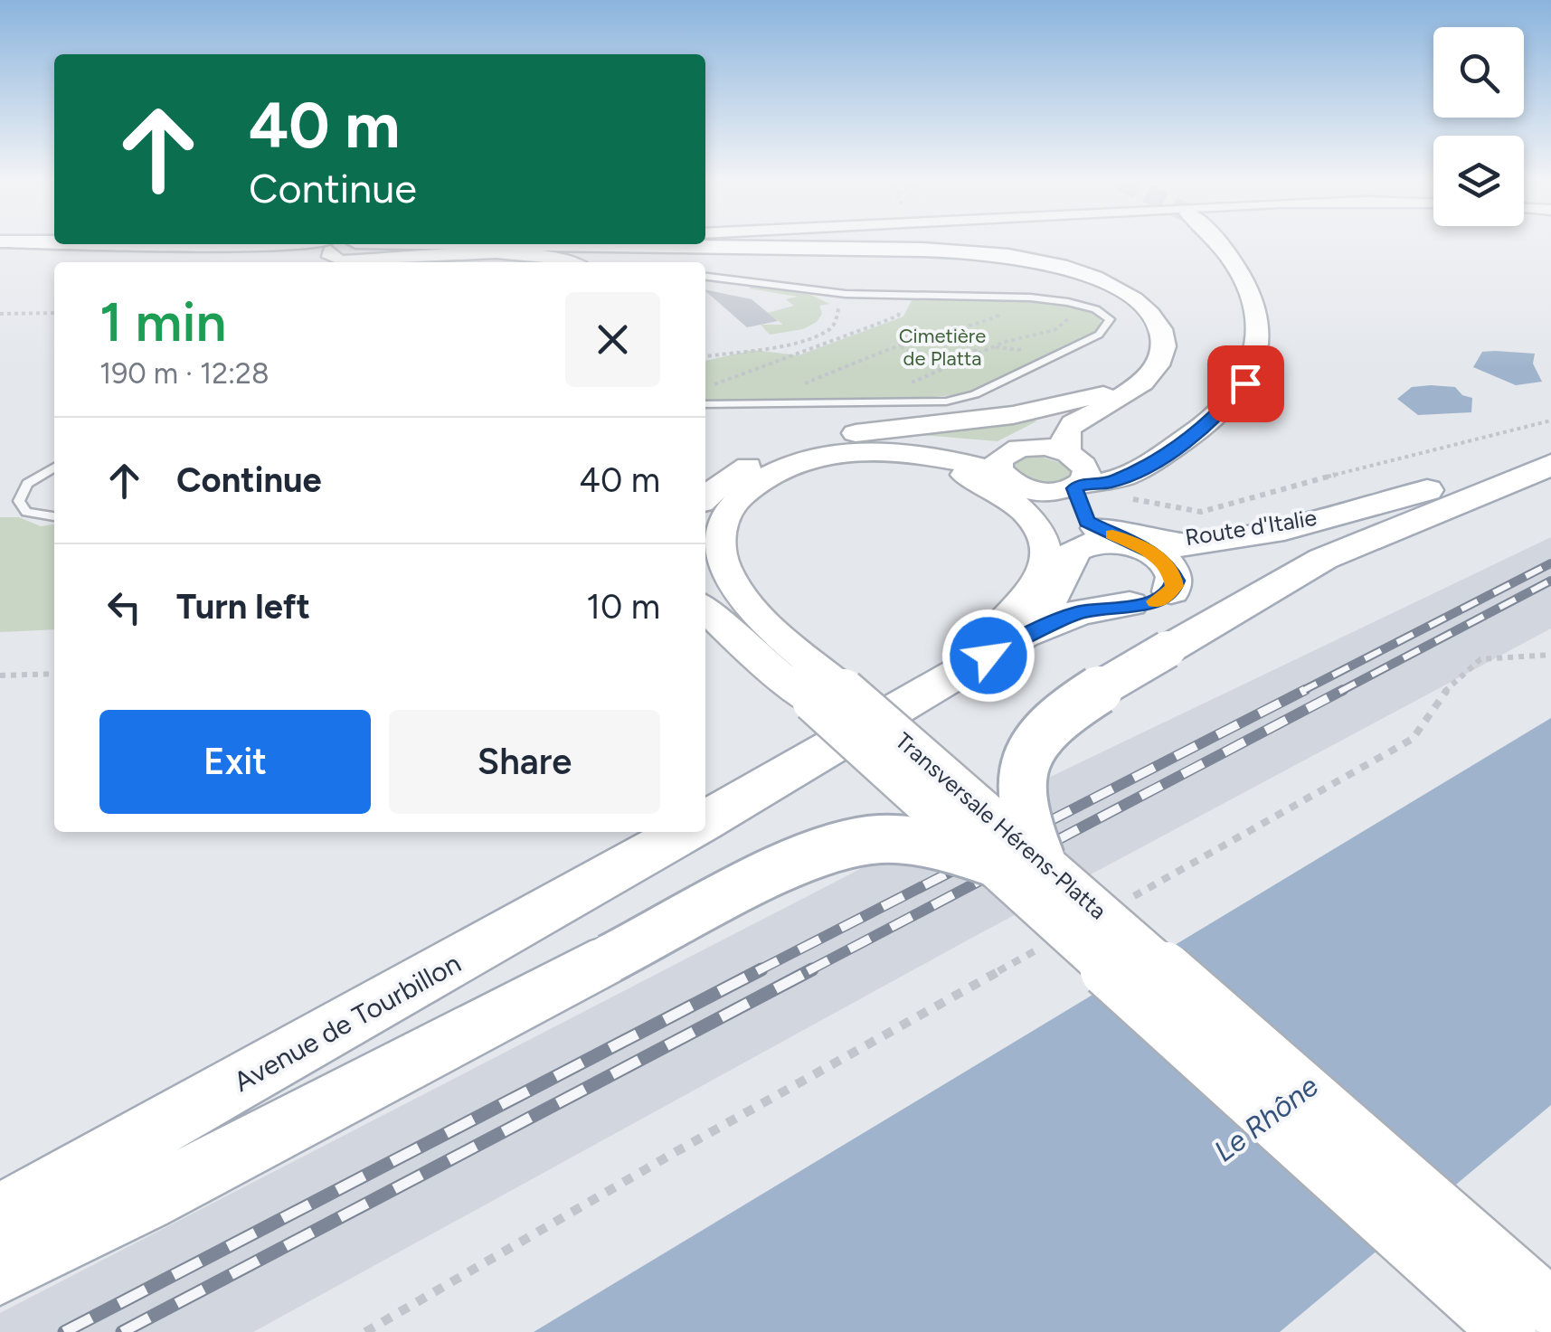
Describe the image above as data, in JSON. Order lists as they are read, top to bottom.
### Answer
{
  "streets": {
    "main road": ["Route d'Italie", "Avenue de Tourbillon"],
    "street": ["Transversale Hérens-Platta"]
  },
  "water": ["Le Rhône"],
  "parks": ["Cimetière de Platta"],
  "page": {
    "turn": ["40 m", "Continue"],
    "heading": ["1 min", "190 m · 12:28"],
    "list": [
      {
        "name": "Continue",
        "value": "40 m"
      },
      {
        "name": "Turn left",
        "value": "10 m"
      }
    ],
    "buttons": ["Exit", "Share"]
  }
}
